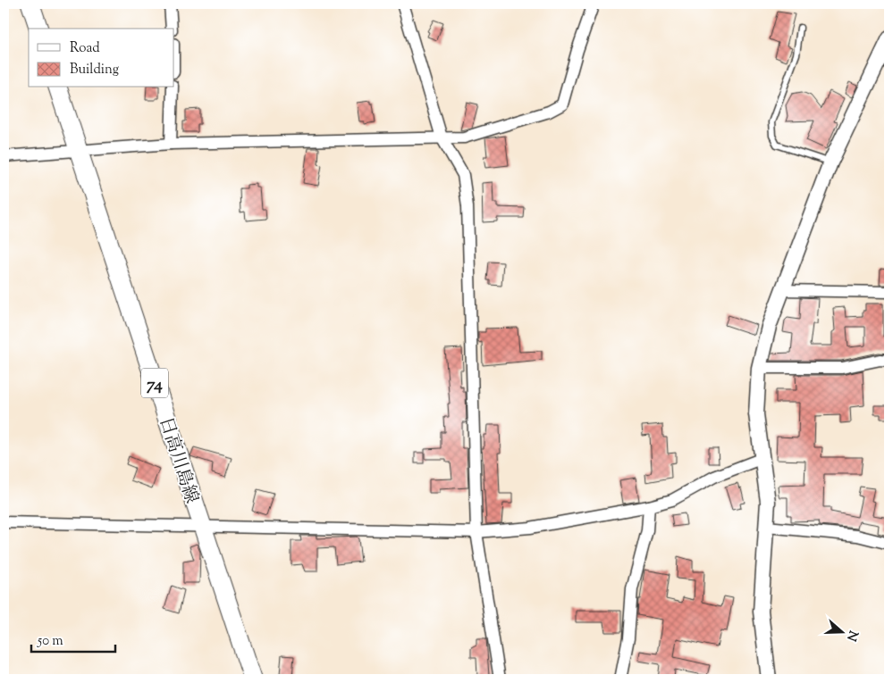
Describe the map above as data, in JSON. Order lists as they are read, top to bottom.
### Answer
{
  "streets": {
    "main road": ["74", "日高川島線"]
  },
  "legend": ["Road", "Building"],
  "scale_bar": "50 m",
  "north": "right"
}
